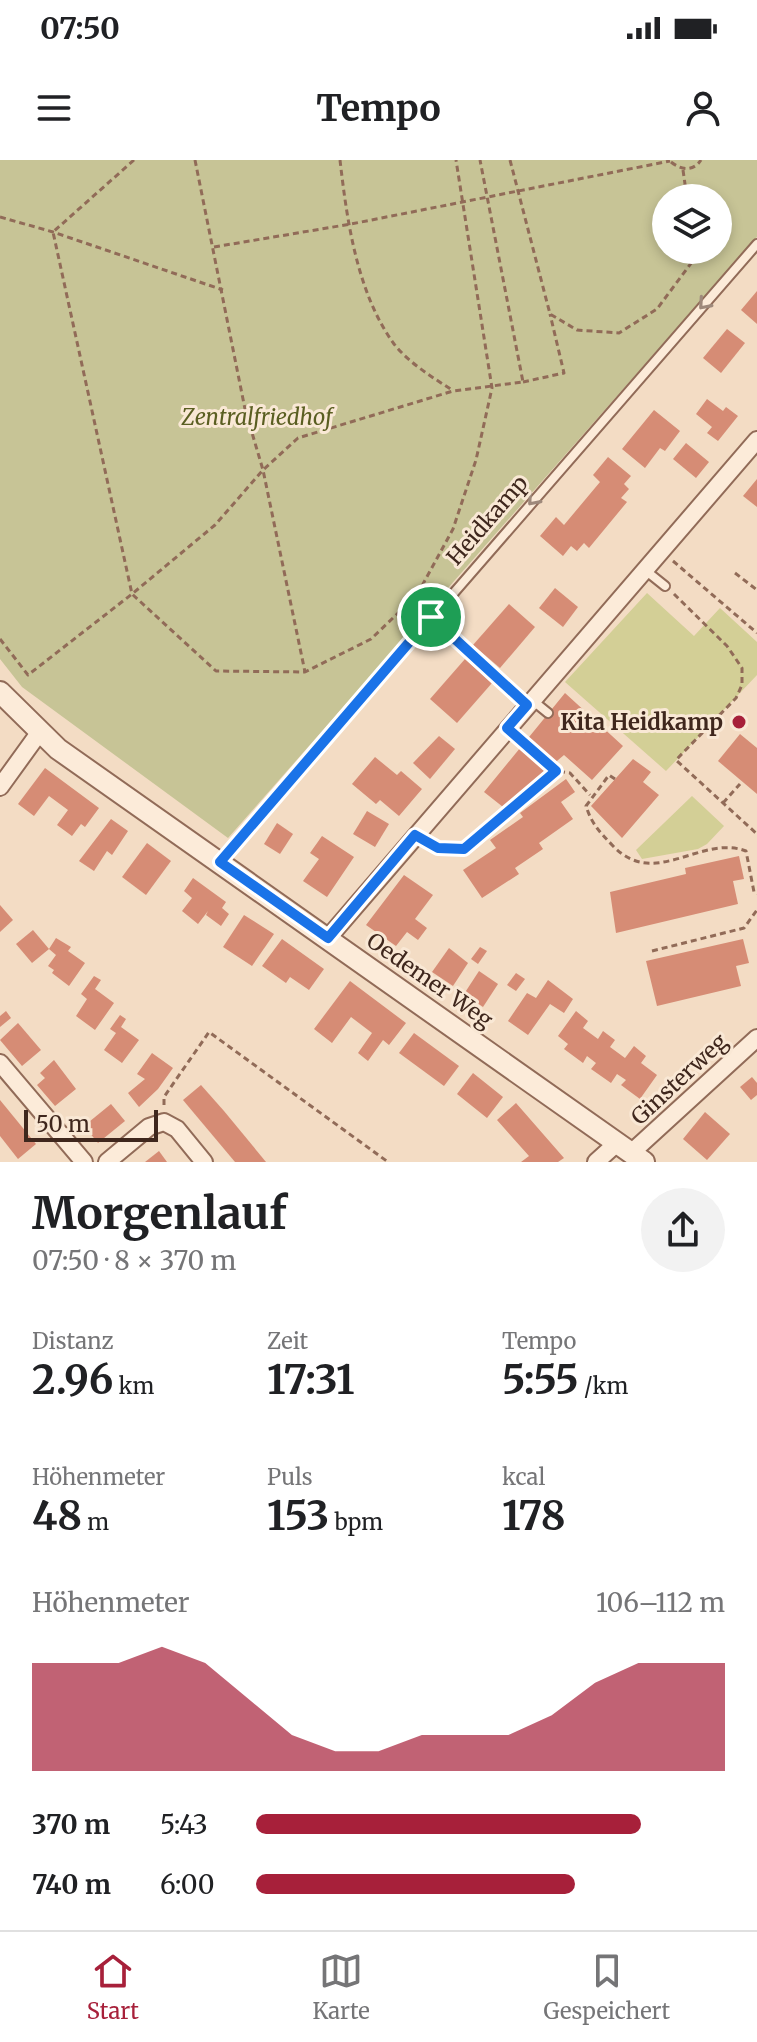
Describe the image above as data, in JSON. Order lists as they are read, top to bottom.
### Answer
{
  "streets": {
    "street": ["Oedemer Weg", "Ginsterweg"],
    "lane": ["Heidkamp"]
  },
  "crossings": [
    ["Heidkamp", "Oedemer Weg"],
    ["Oedemer Weg", "Ginsterweg"]
  ],
  "one_way": ["Heidkamp"],
  "parks": ["Zentralfriedhof"],
  "places": ["Kita Heidkamp"],
  "scale_bar": "50 m",
  "page": {
    "status": "07:50",
    "header": "Tempo",
    "scale": "50 m",
    "heading": ["Morgenlauf", "07:50 · 8 × 370 m"],
    "stats": [
      ["Distanz", "2.96 km"],
      ["Zeit", "17:31"],
      ["Tempo", "5:55 /km"],
      ["Höhenmeter", "48 m"],
      ["Puls", "153 bpm"],
      ["kcal", "178"]
    ],
    "chart": ["Höhenmeter", "106–112 m"],
    "list": [
      {
        "name": "370 m",
        "note": "5:43"
      },
      {
        "name": "740 m",
        "note": "6:00"
      }
    ],
    "tabs": ["Start", "Karte", "Gespeichert"]
  }
}
